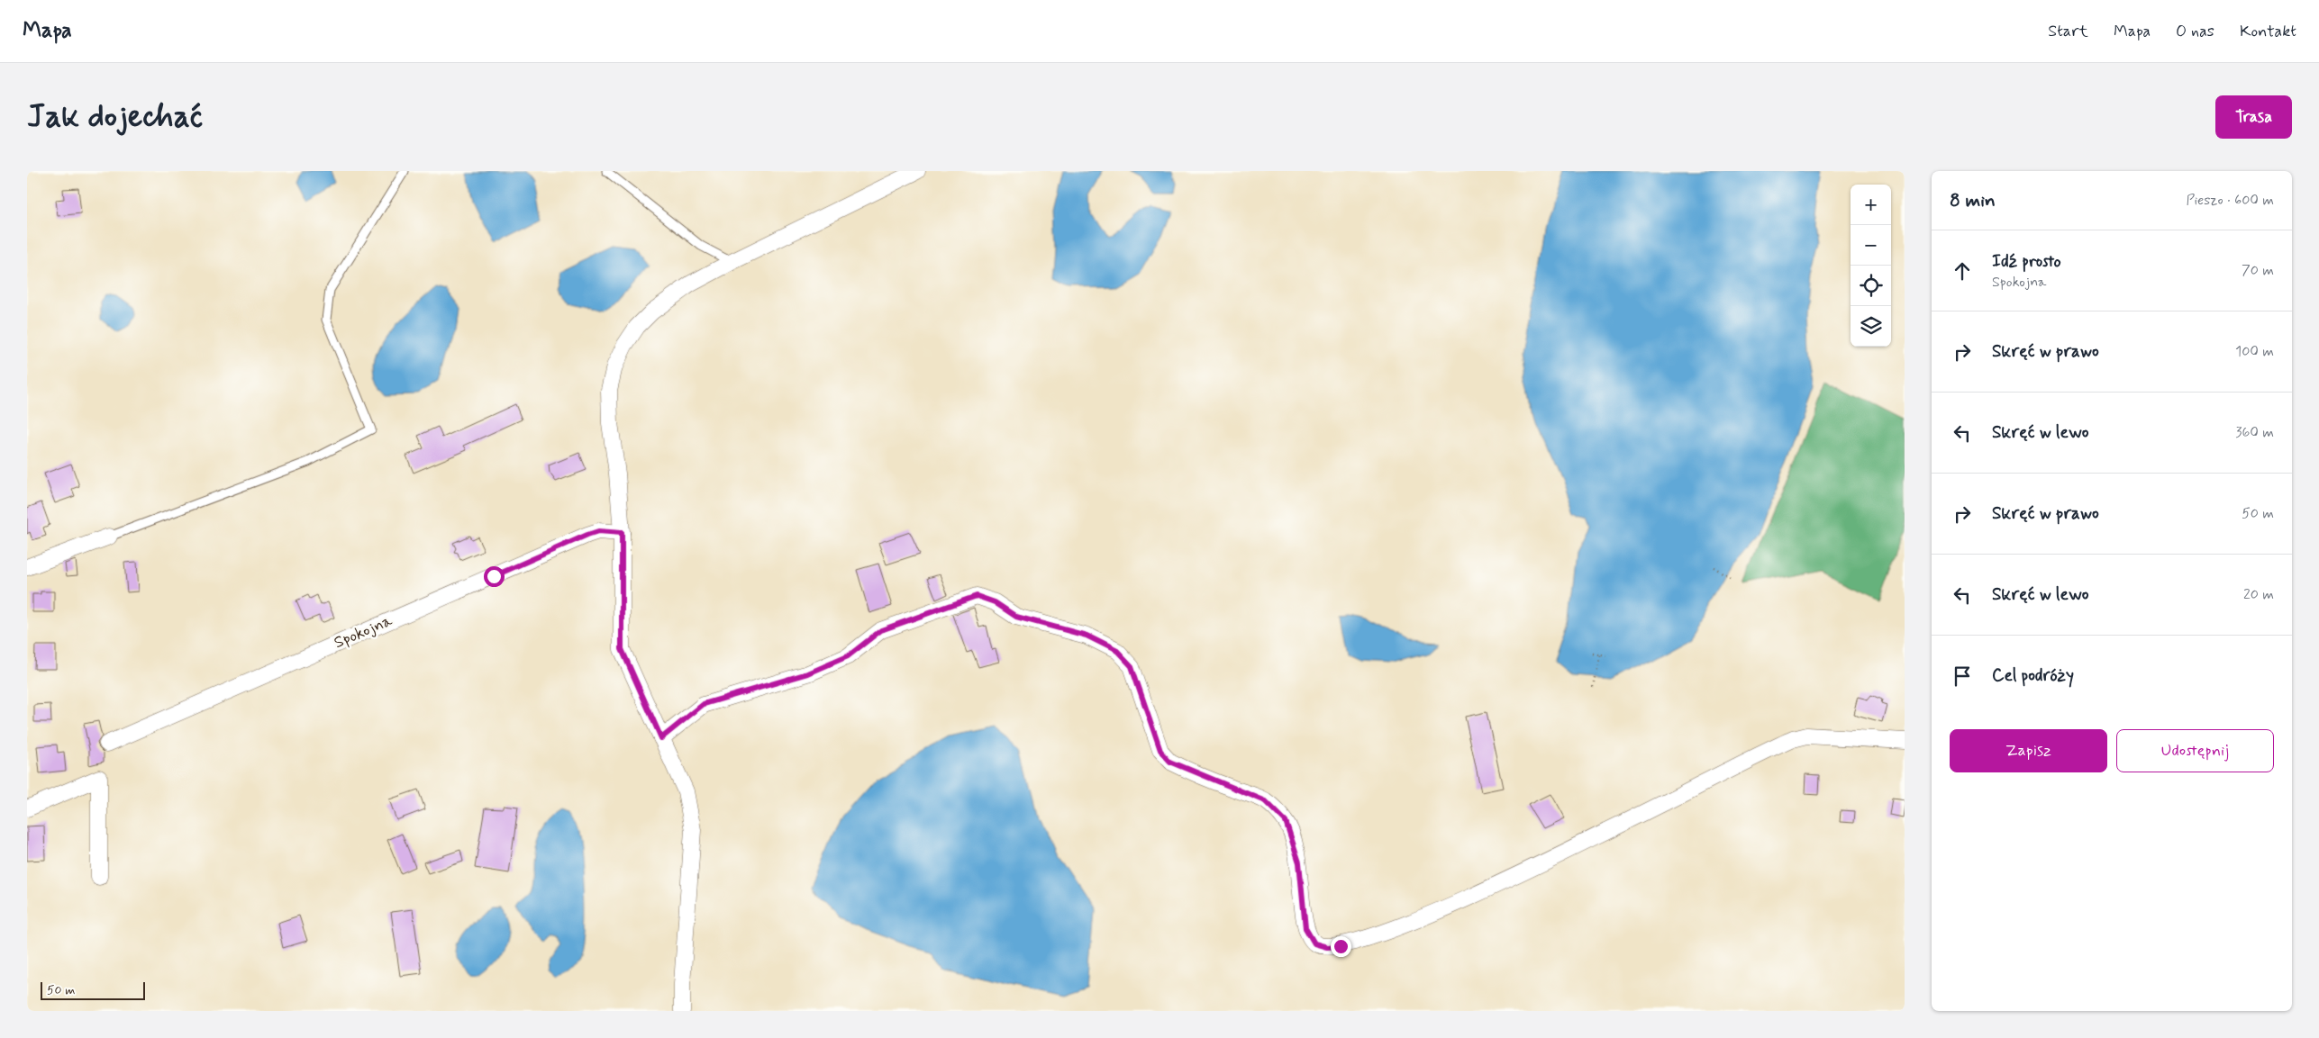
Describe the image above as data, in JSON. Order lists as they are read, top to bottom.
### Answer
{
  "streets": {
    "street": ["Spokojna"]
  },
  "scale_bar": "50 m",
  "page": {
    "header": "Mapa",
    "nav": [
      "Start",
      "Mapa",
      "O nas",
      "Kontakt"
    ],
    "buttons": [
      "Trasa",
      ["Zapisz", "Udostępnij"]
    ],
    "title": "Jak dojechać",
    "heading": ["8 min", "Pieszo · 600 m"],
    "map_buttons": ["+", "−"],
    "list": [
      ["Idź prosto", "Spokojna", "70 m"],
      ["Skręć w prawo", "100 m"],
      ["Skręć w lewo", "360 m"],
      ["Skręć w prawo", "50 m"],
      ["Skręć w lewo", "20 m"],
      "Cel podróży"
    ],
    "scale": "50 m"
  }
}
